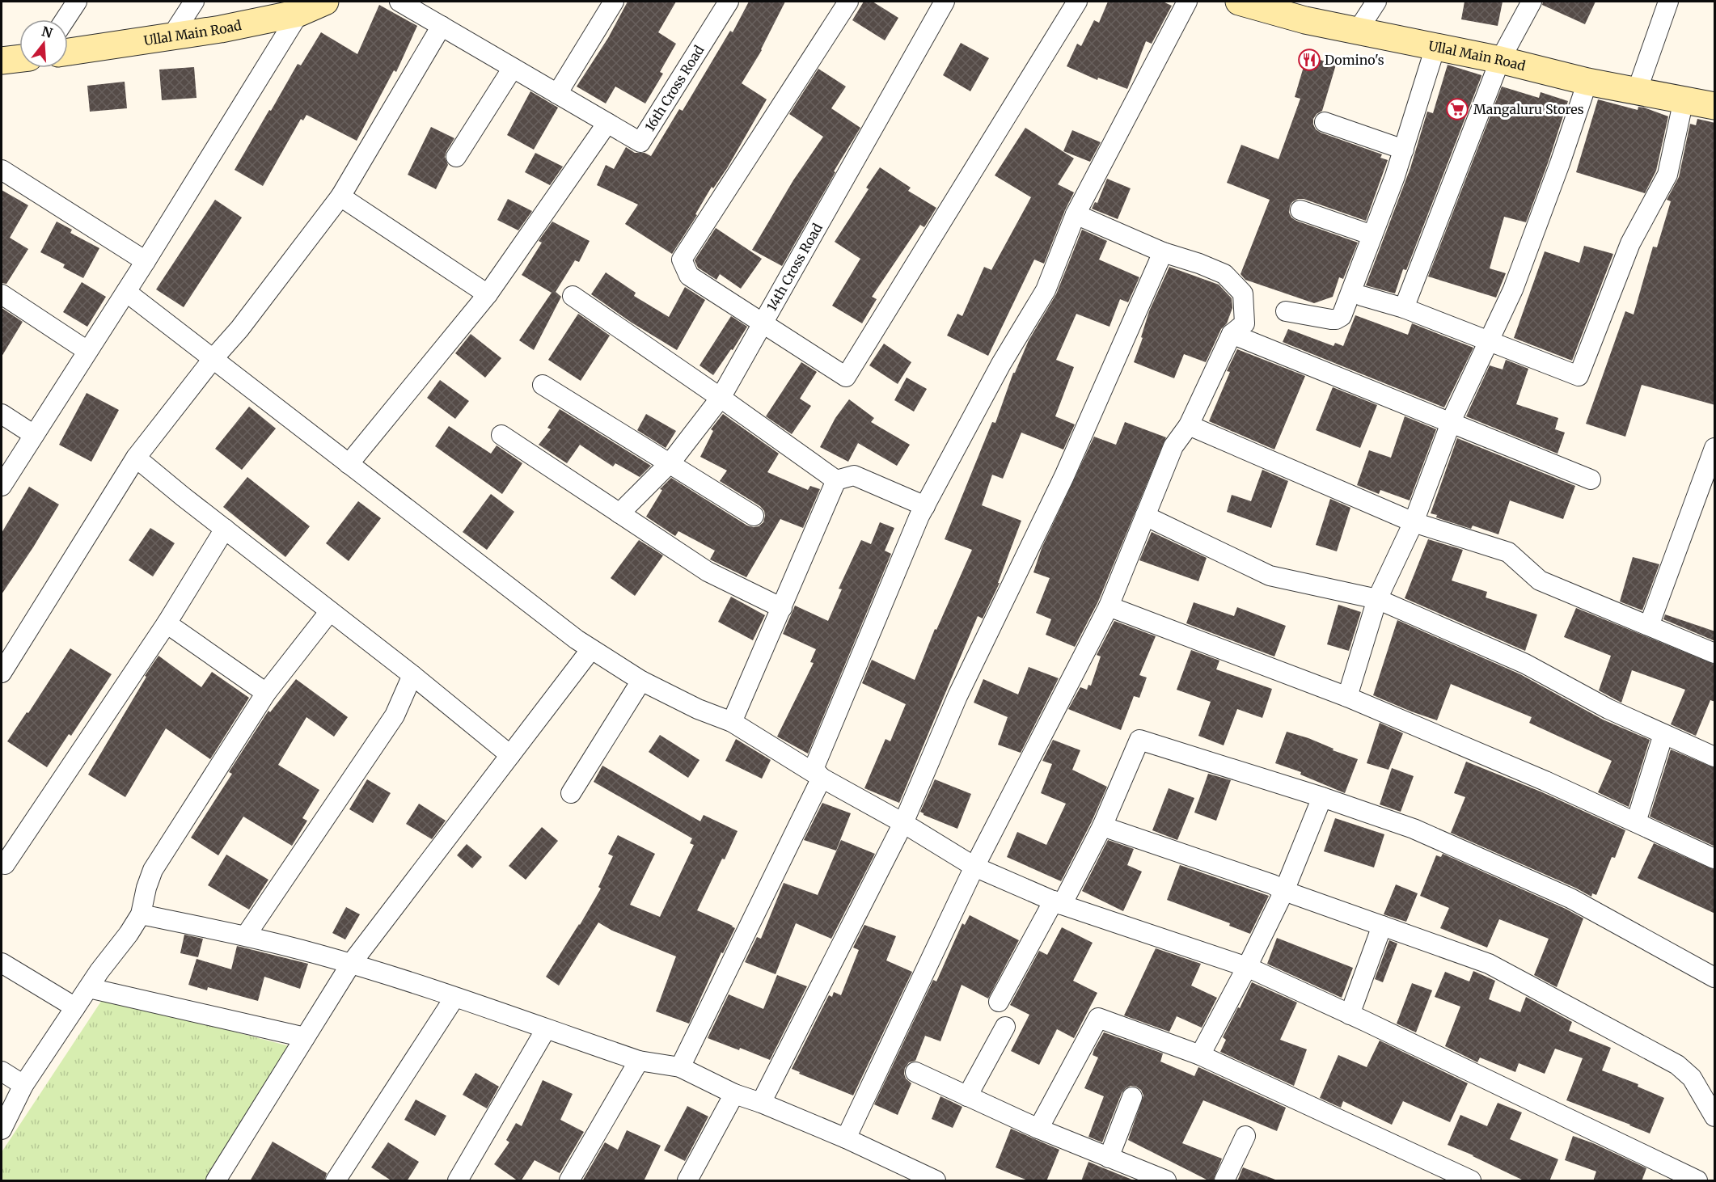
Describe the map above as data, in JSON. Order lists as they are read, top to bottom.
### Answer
{
  "streets": {
    "main road": ["Ullal Main Road"],
    "street": ["16th Cross Road", "14th Cross Road"]
  },
  "places": {
    "restaurant": ["Domino's"],
    "supermarket": ["Mangaluru Stores"]
  },
  "north": "top"
}
